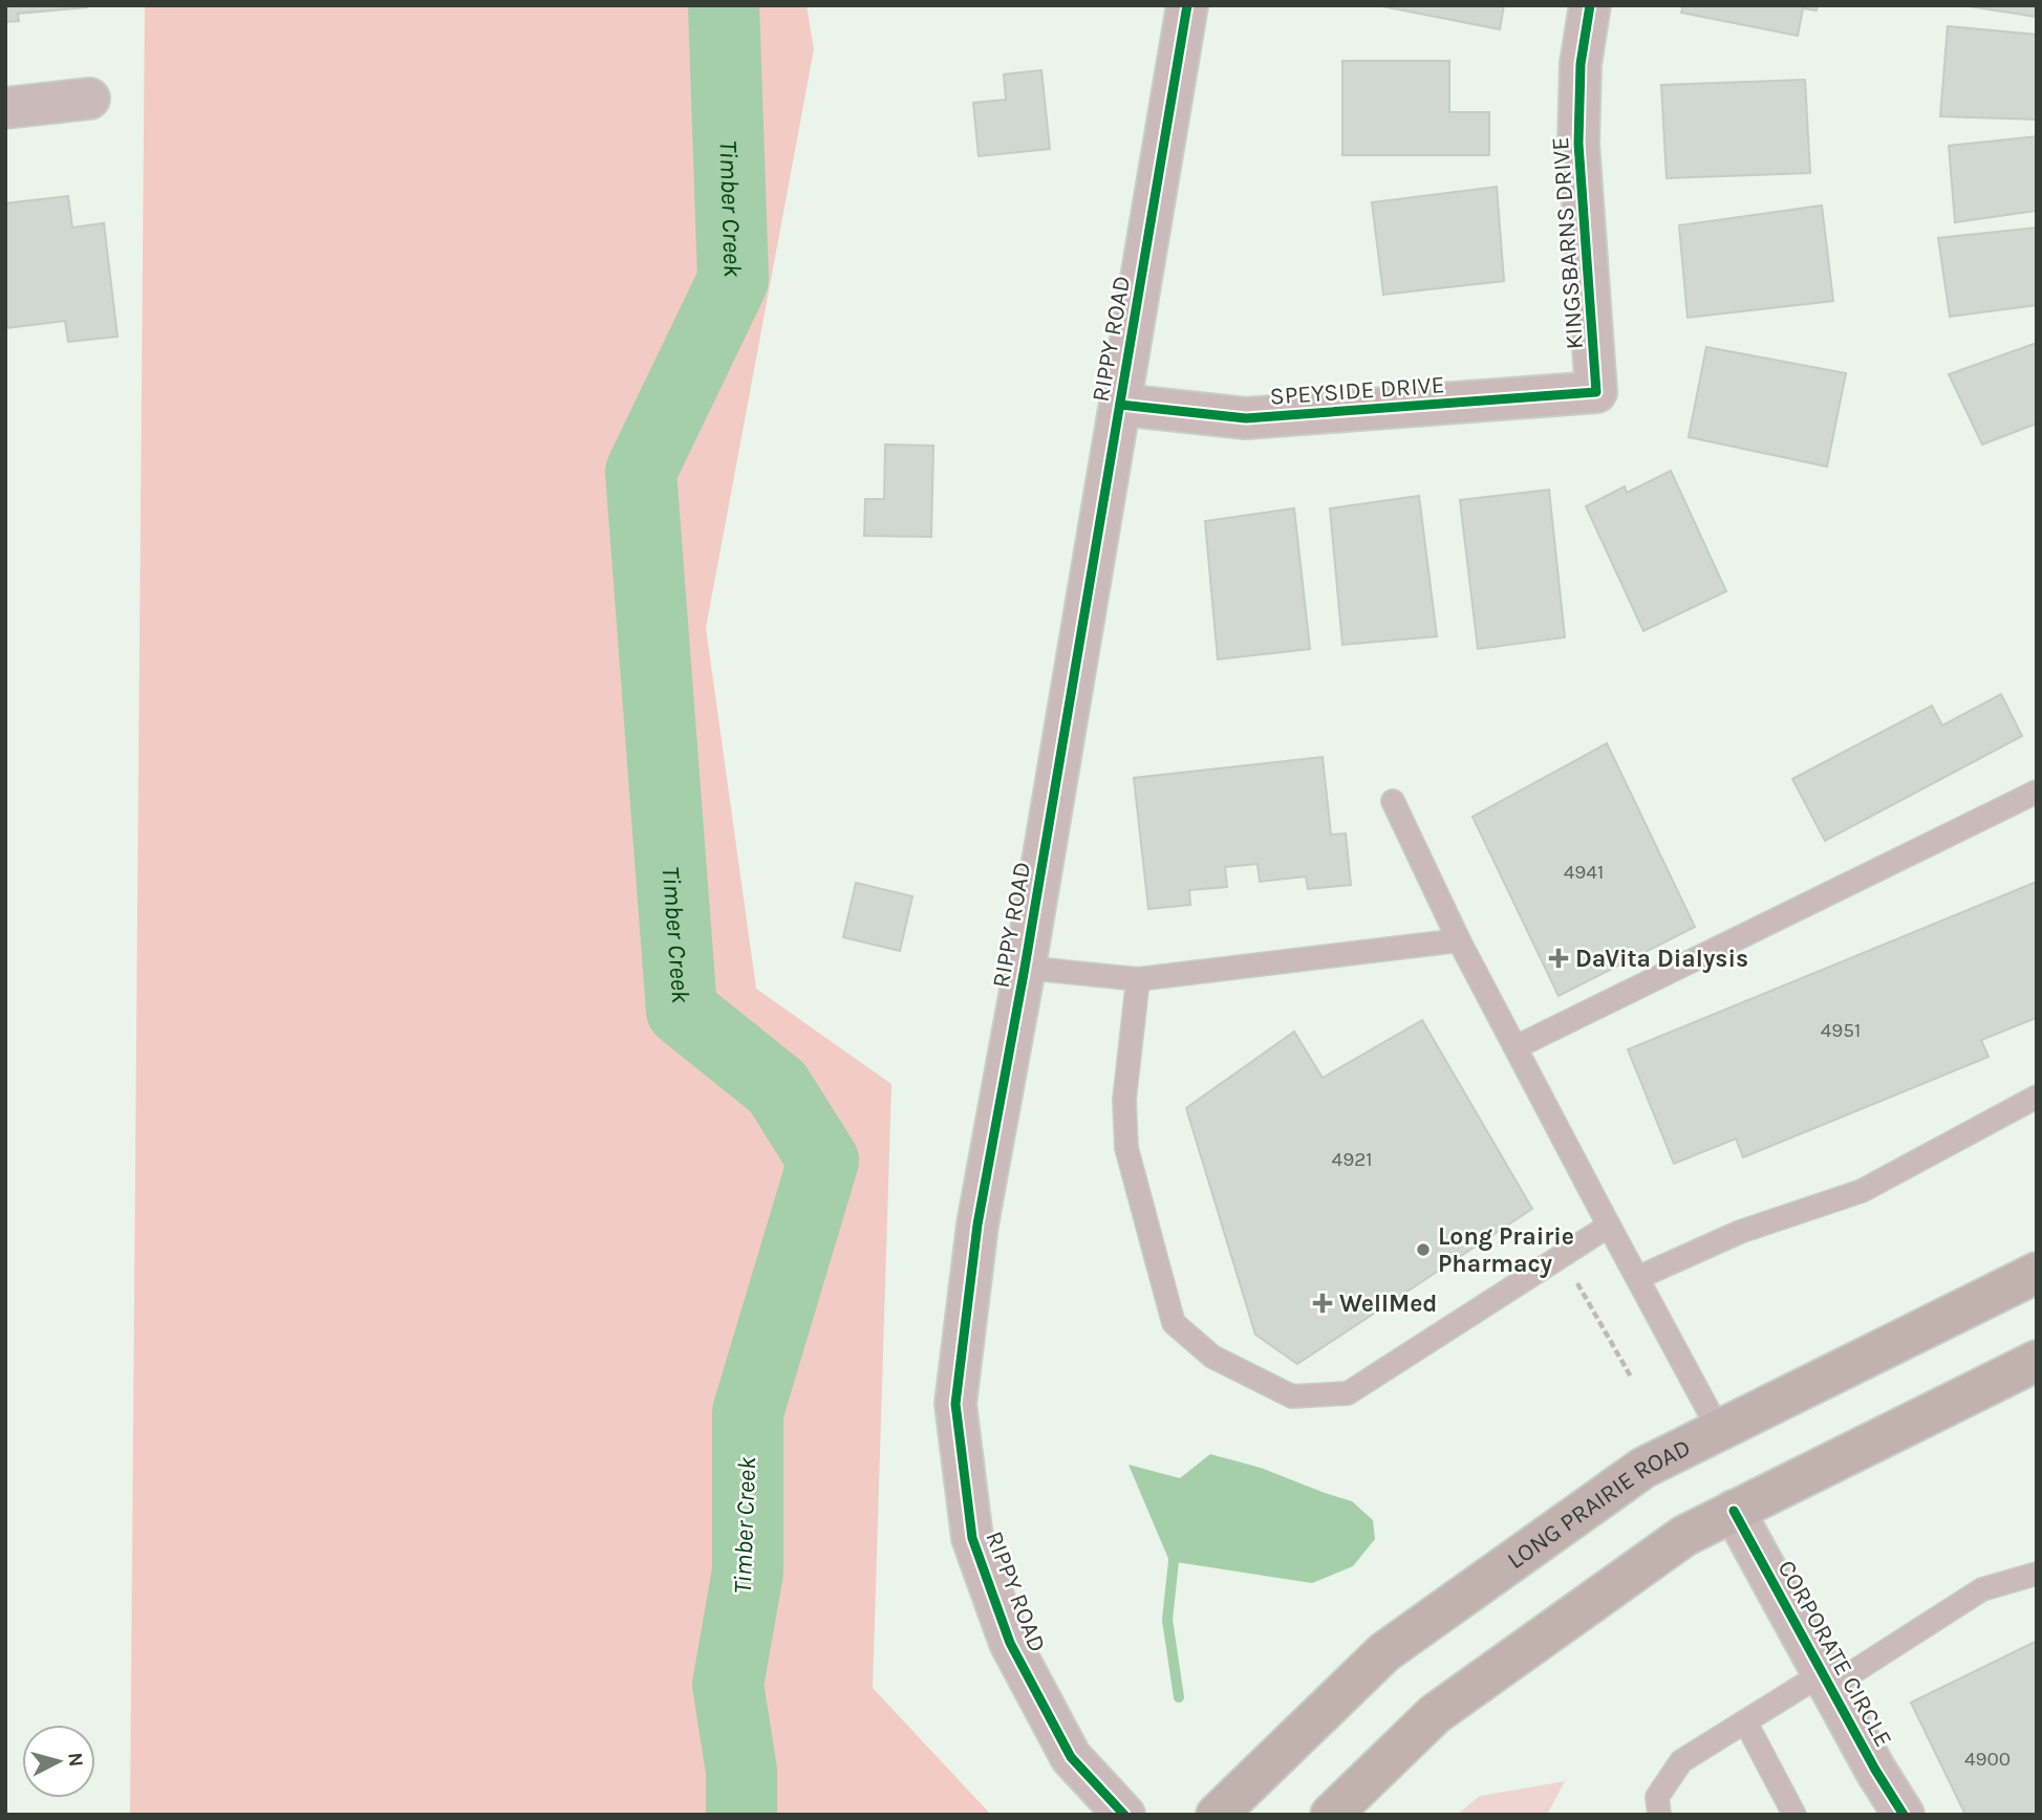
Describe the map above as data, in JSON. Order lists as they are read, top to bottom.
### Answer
{
  "streets": {
    "main road": ["LONG PRAIRIE ROAD"],
    "street": [
      "KINGSBARNS DRIVE",
      "RIPPY ROAD",
      "SPEYSIDE DRIVE",
      "CORPORATE CIRCLE"
    ]
  },
  "crossings": [
    ["KINGSBARNS DRIVE", "SPEYSIDE DRIVE"],
    ["RIPPY ROAD", "SPEYSIDE DRIVE"]
  ],
  "water": ["Timber Creek"],
  "places": {
    "health": ["DaVita Dialysis", "WellMed"],
    "other": ["Long Prairie Pharmacy"]
  },
  "house_numbers": [
    "4941",
    "4951",
    "4921",
    "4900"
  ],
  "north": "right"
}
